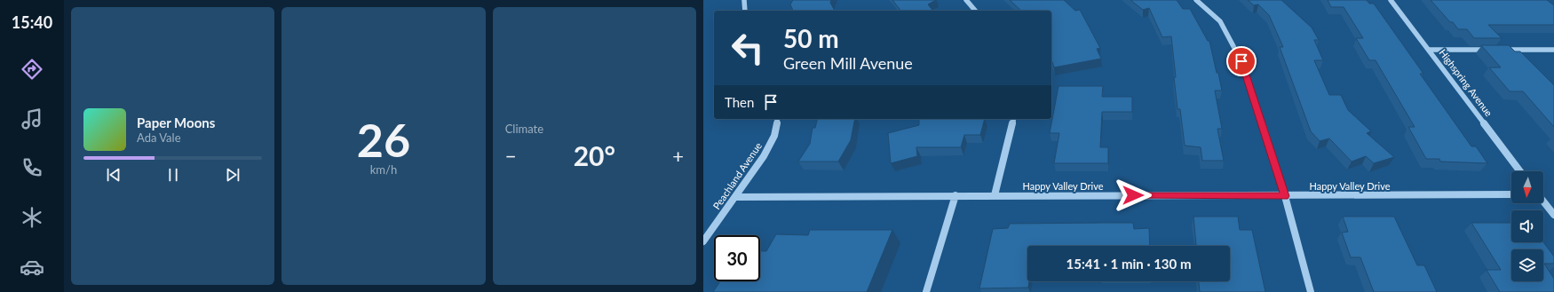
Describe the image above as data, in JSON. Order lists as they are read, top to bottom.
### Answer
{
  "streets": {
    "street": ["Highspring Avenue", "Peachland Avenue", "Happy Valley Drive"]
  },
  "crossings": [
    ["Peachland Avenue", "Happy Valley Drive"]
  ],
  "north": "bottom",
  "page": {
    "tabs": "15:40",
    "tile": [
      ["26", "km/h"],
      "Climate"
    ],
    "turn": ["50 m", "Green Mill Avenue"],
    "then": "Then",
    "song": ["Paper Moons", "Ada Vale"],
    "heat": ["−", "20°", "+"],
    "limit": "30",
    "trip": "15:41 · 1 min · 130 m"
  }
}
